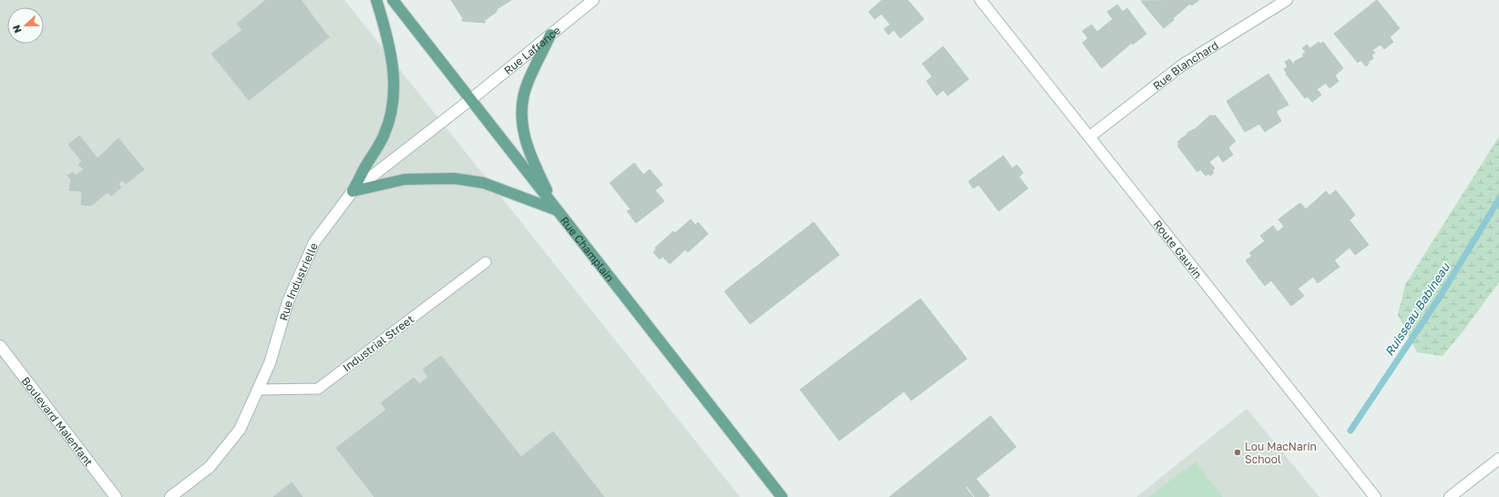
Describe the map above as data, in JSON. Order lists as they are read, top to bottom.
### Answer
{
  "streets": {
    "main road": ["Rue Champlain"],
    "street": [
      "Rue Lafrance",
      "Rue Blanchard",
      "Route Gauvin",
      "Rue Industrielle",
      "Boulevard Malenfant"
    ],
    "lane": ["Industrial Street"]
  },
  "crossings": [
    ["Rue Lafrance", "Rue Champlain"],
    ["Rue Lafrance", "Rue Industrielle"],
    ["Rue Blanchard", "Route Gauvin"],
    ["Rue Champlain", "Rue Industrielle"],
    ["Rue Industrielle", "Industrial Street"]
  ],
  "water": ["Ruisseau Babineau"],
  "places": ["Lou MacNarin School"],
  "north": "left"
}
